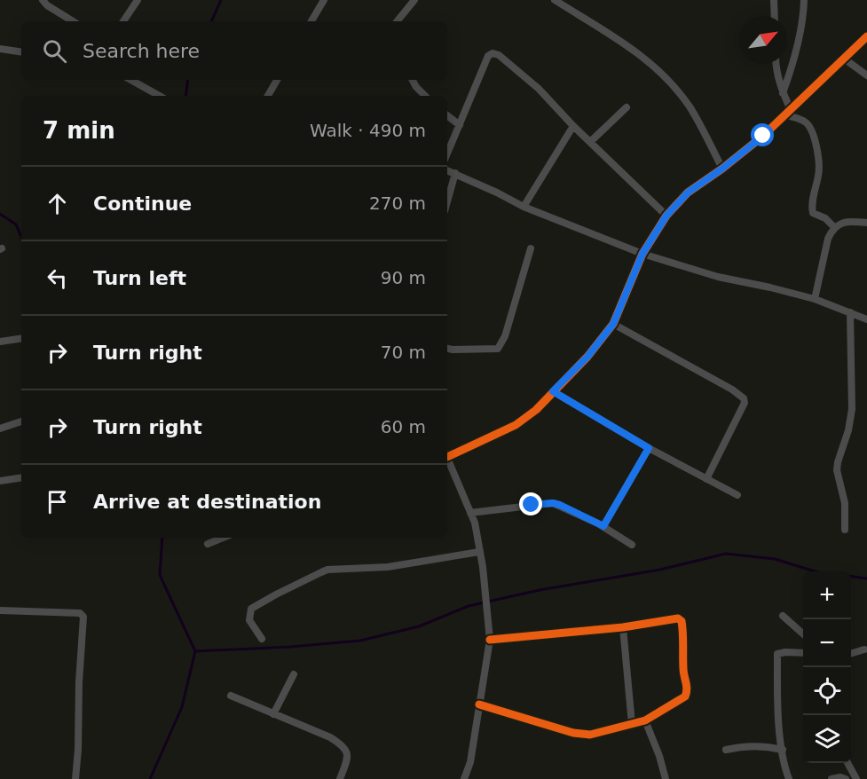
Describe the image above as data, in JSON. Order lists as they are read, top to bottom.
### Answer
{
  "north": "top right",
  "page": {
    "search": "Search here",
    "heading": ["7 min", "Walk · 490 m"],
    "list": [
      ["Continue", "270 m"],
      ["Turn left", "90 m"],
      ["Turn right", "70 m"],
      ["Turn right", "60 m"],
      "Arrive at destination"
    ],
    "map_buttons": ["+", "−"]
  }
}
